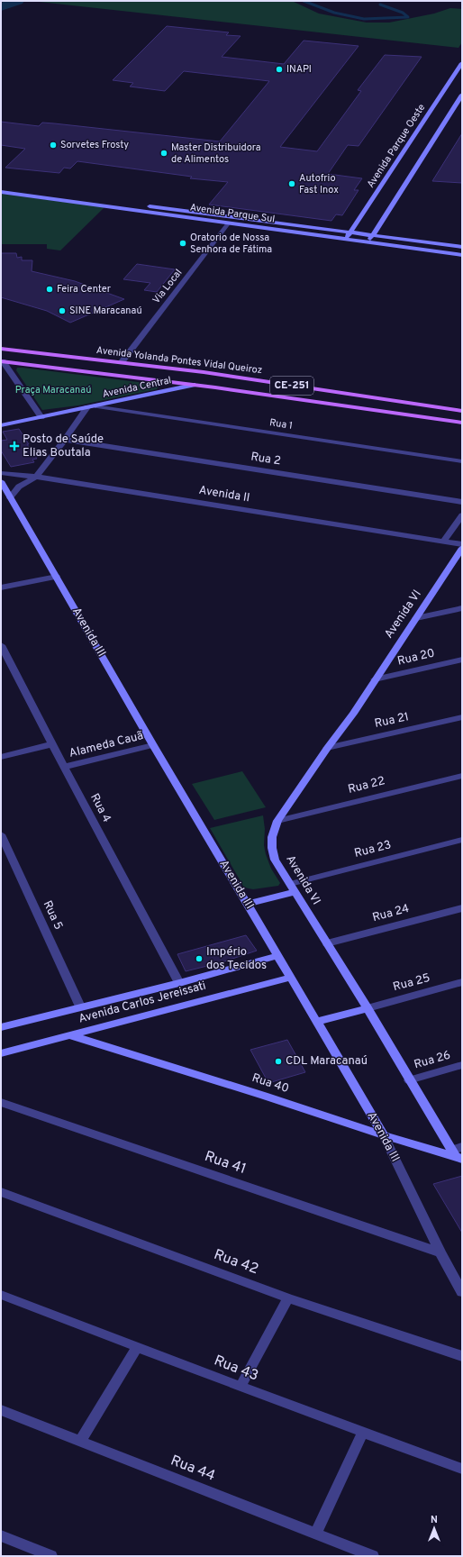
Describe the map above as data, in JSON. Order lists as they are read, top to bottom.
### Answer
{
  "streets": {
    "main road": ["Avenida Yolanda Pontes Vidal Queiroz", "CE-251"],
    "street": [
      "Avenida Parque Oeste",
      "Avenida Parque Sul",
      "Via Local",
      "Avenida Central",
      "Rua 1",
      "Rua 2",
      "Avenida II",
      "Avenida VI",
      "Avenida III",
      "Rua 20",
      "Rua 21",
      "Alameda Cauã",
      "Rua 22",
      "Rua 4",
      "Rua 23",
      "Rua 24",
      "Rua 5",
      "Rua 25",
      "Avenida Carlos Jereissati",
      "Rua 26",
      "Rua 40",
      "Rua 41",
      "Rua 42",
      "Rua 43",
      "Rua 44"
    ]
  },
  "crossings": [
    ["Avenida Parque Oeste", "Avenida Parque Sul"],
    ["Avenida Parque Sul", "Via Local"],
    ["Via Local", "Avenida Yolanda Pontes Vidal Queiroz"],
    ["Avenida Yolanda Pontes Vidal Queiroz", "Avenida Central"],
    ["Avenida Central", "Rua 1"],
    ["Avenida VI", "Rua 20"],
    ["Avenida VI", "Rua 21"],
    ["Avenida VI", "Rua 22"],
    ["Avenida VI", "Rua 23"],
    ["Avenida VI", "Rua 24"],
    ["Avenida VI", "Rua 25"],
    ["Avenida VI", "Rua 26"],
    ["Avenida VI", "Rua 40"],
    ["Avenida III", "Alameda Cauã"],
    ["Avenida III", "Avenida Carlos Jereissati"],
    ["Avenida III", "Rua 40"],
    ["Avenida III", "Rua 41"],
    ["Alameda Cauã", "Rua 4"],
    ["Rua 4", "Avenida Carlos Jereissati"],
    ["Rua 5", "Avenida Carlos Jereissati"],
    ["Avenida Carlos Jereissati", "Rua 40"]
  ],
  "parks": ["Praça Maracanaú"],
  "places": {
    "other": [
      "INAPI",
      "Sorvetes Frosty",
      "Master Distribuidora de Alimentos",
      "Autofrio Fast Inox",
      "Oratorio de Nossa Senhora de Fátima",
      "Feira Center",
      "SINE Maracanaú",
      "Império dos Tecidos",
      "CDL Maracanaú"
    ],
    "health": ["Posto de Saúde Elias Boutala"]
  },
  "north": "top"
}
